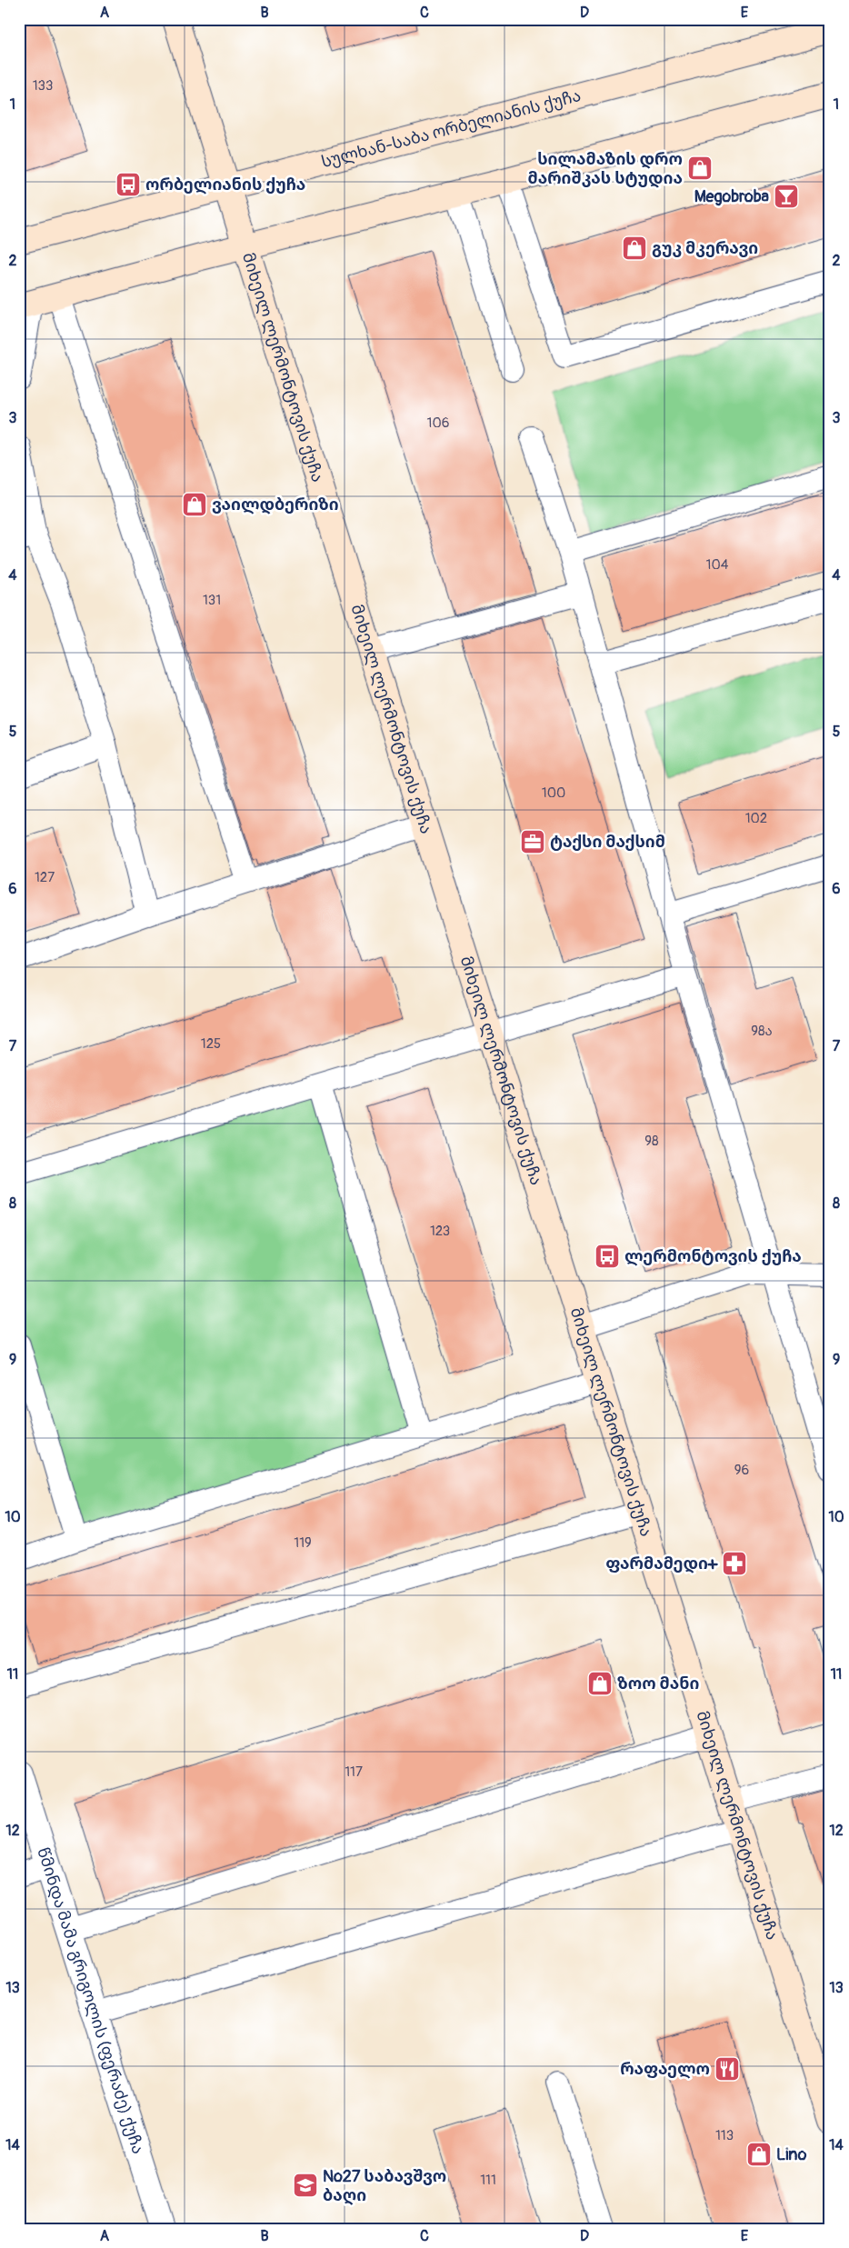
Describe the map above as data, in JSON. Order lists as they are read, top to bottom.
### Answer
{
  "streets": {
    "street": ["სულხან-საბა ორბელიანის ქუჩა", "მიხეილ ლერმონტოვის ქუჩა", "წმინდა მამა გრიგოლის (ფერაძე) ქუჩა"]
  },
  "crossings": [
    ["სულხან-საბა ორბელიანის ქუჩა", "მიხეილ ლერმონტოვის ქუჩა"]
  ],
  "places": {
    "shop": [
      "სილამაზის დრო მარიშკას სტუდია",
      "გუკ მკერავი",
      "ვაილდბერიზი",
      "ზოო მანი",
      "Lino"
    ],
    "bus stop": ["ორბელიანის ქუჩა", "ლერმონტოვის ქუჩა"],
    "bar": ["Megobroba"],
    "office": ["ტაქსი მაქსიმ"],
    "pharmacy": ["ფარმამედი+"],
    "restaurant": ["რაფაელო"],
    "school or university": ["№27 საბავშვო ბაღი"]
  },
  "house_numbers": [
    "133",
    "106",
    "104",
    "131",
    "100",
    "102",
    "127",
    "98ა",
    "125",
    "98",
    "123",
    "96",
    "119",
    "117",
    "113",
    "111"
  ],
  "grid": {
    "columns": [
      "A",
      "B",
      "C",
      "D",
      "E"
    ],
    "rows": [
      "1",
      "2",
      "3",
      "4",
      "5",
      "6",
      "7",
      "8",
      "9",
      "10",
      "11",
      "12",
      "13",
      "14"
    ]
  }
}
